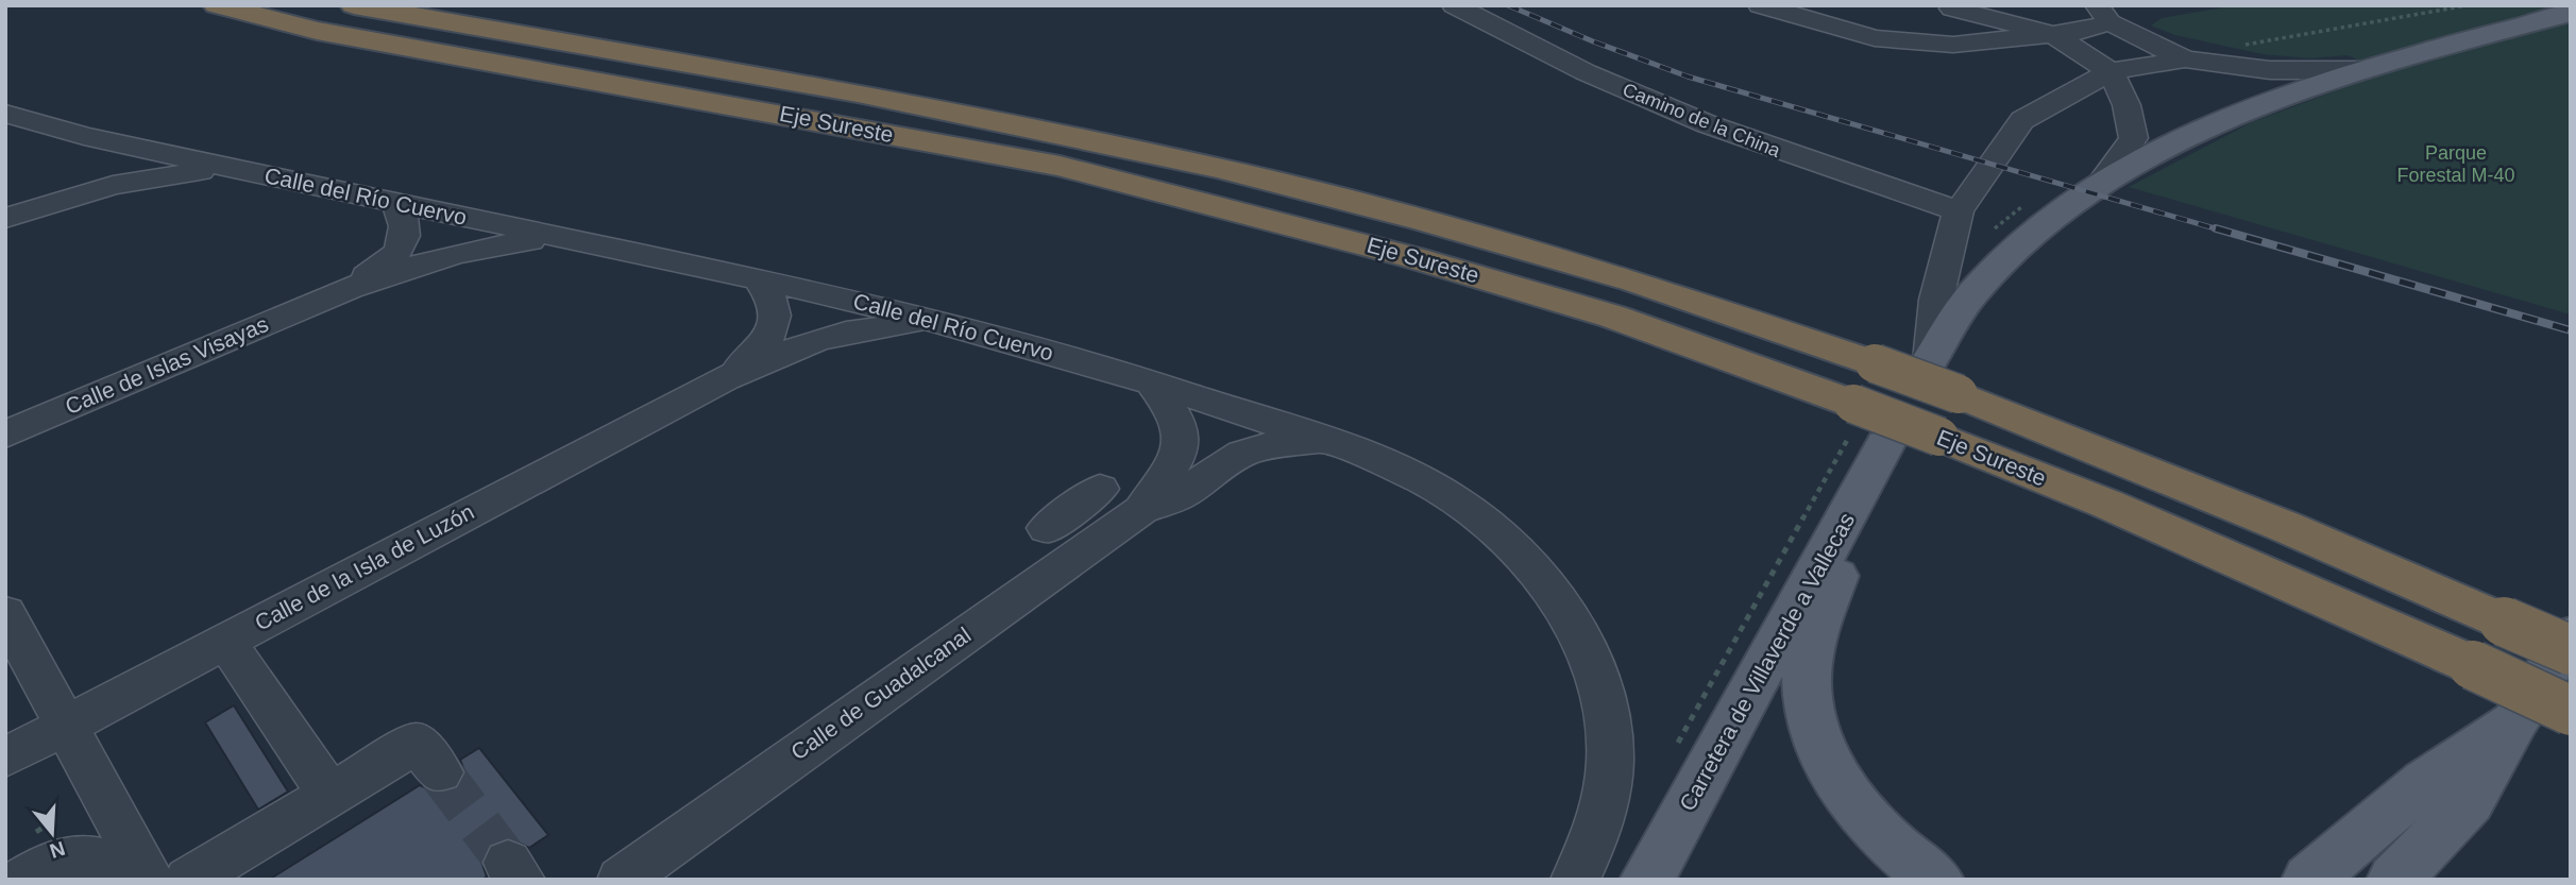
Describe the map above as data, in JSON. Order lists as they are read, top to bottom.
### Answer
{
  "streets": {
    "highway": ["Eje Sureste"],
    "main road": ["Carretera de Villaverde a Vallecas"],
    "street": [
      "Camino de la China",
      "Calle del Río Cuervo",
      "Calle de Islas Visayas",
      "Calle de la Isla de Luzón",
      "Calle de Guadalcanal"
    ]
  },
  "crossings": [
    ["Eje Sureste", "Carretera de Villaverde a Vallecas"],
    ["Calle del Río Cuervo", "Calle de Islas Visayas"],
    ["Calle del Río Cuervo", "Calle de la Isla de Luzón"],
    ["Calle del Río Cuervo", "Calle de Guadalcanal"]
  ],
  "parks": ["Parque Forestal M-40"],
  "north": "bottom"
}
